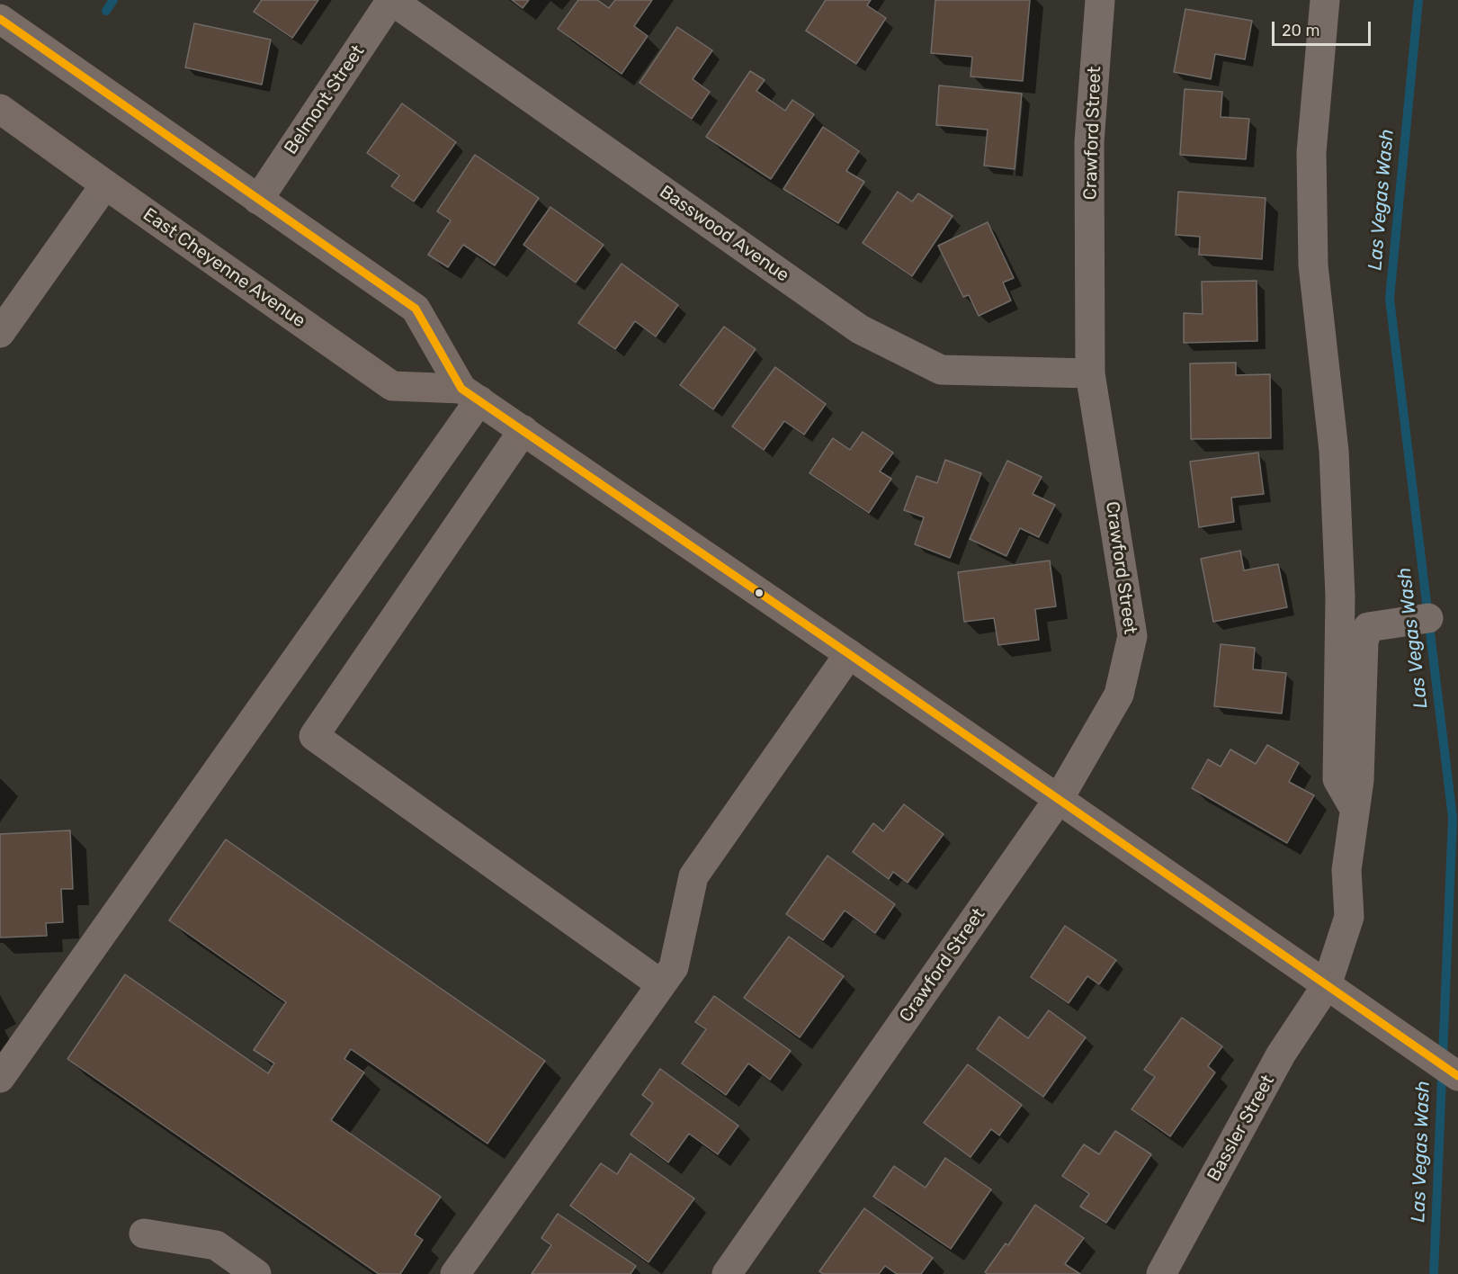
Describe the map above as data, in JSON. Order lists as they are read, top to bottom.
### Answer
{
  "streets": {
    "main road": ["East Cheyenne Avenue"],
    "street": [
      "Belmont Street",
      "Crawford Street",
      "Basswood Avenue",
      "Bassler Street"
    ]
  },
  "crossings": [
    ["Belmont Street", "Basswood Avenue"],
    ["Crawford Street", "Basswood Avenue"]
  ],
  "water": ["Las Vegas Wash"],
  "scale_bar": "20 m"
}
